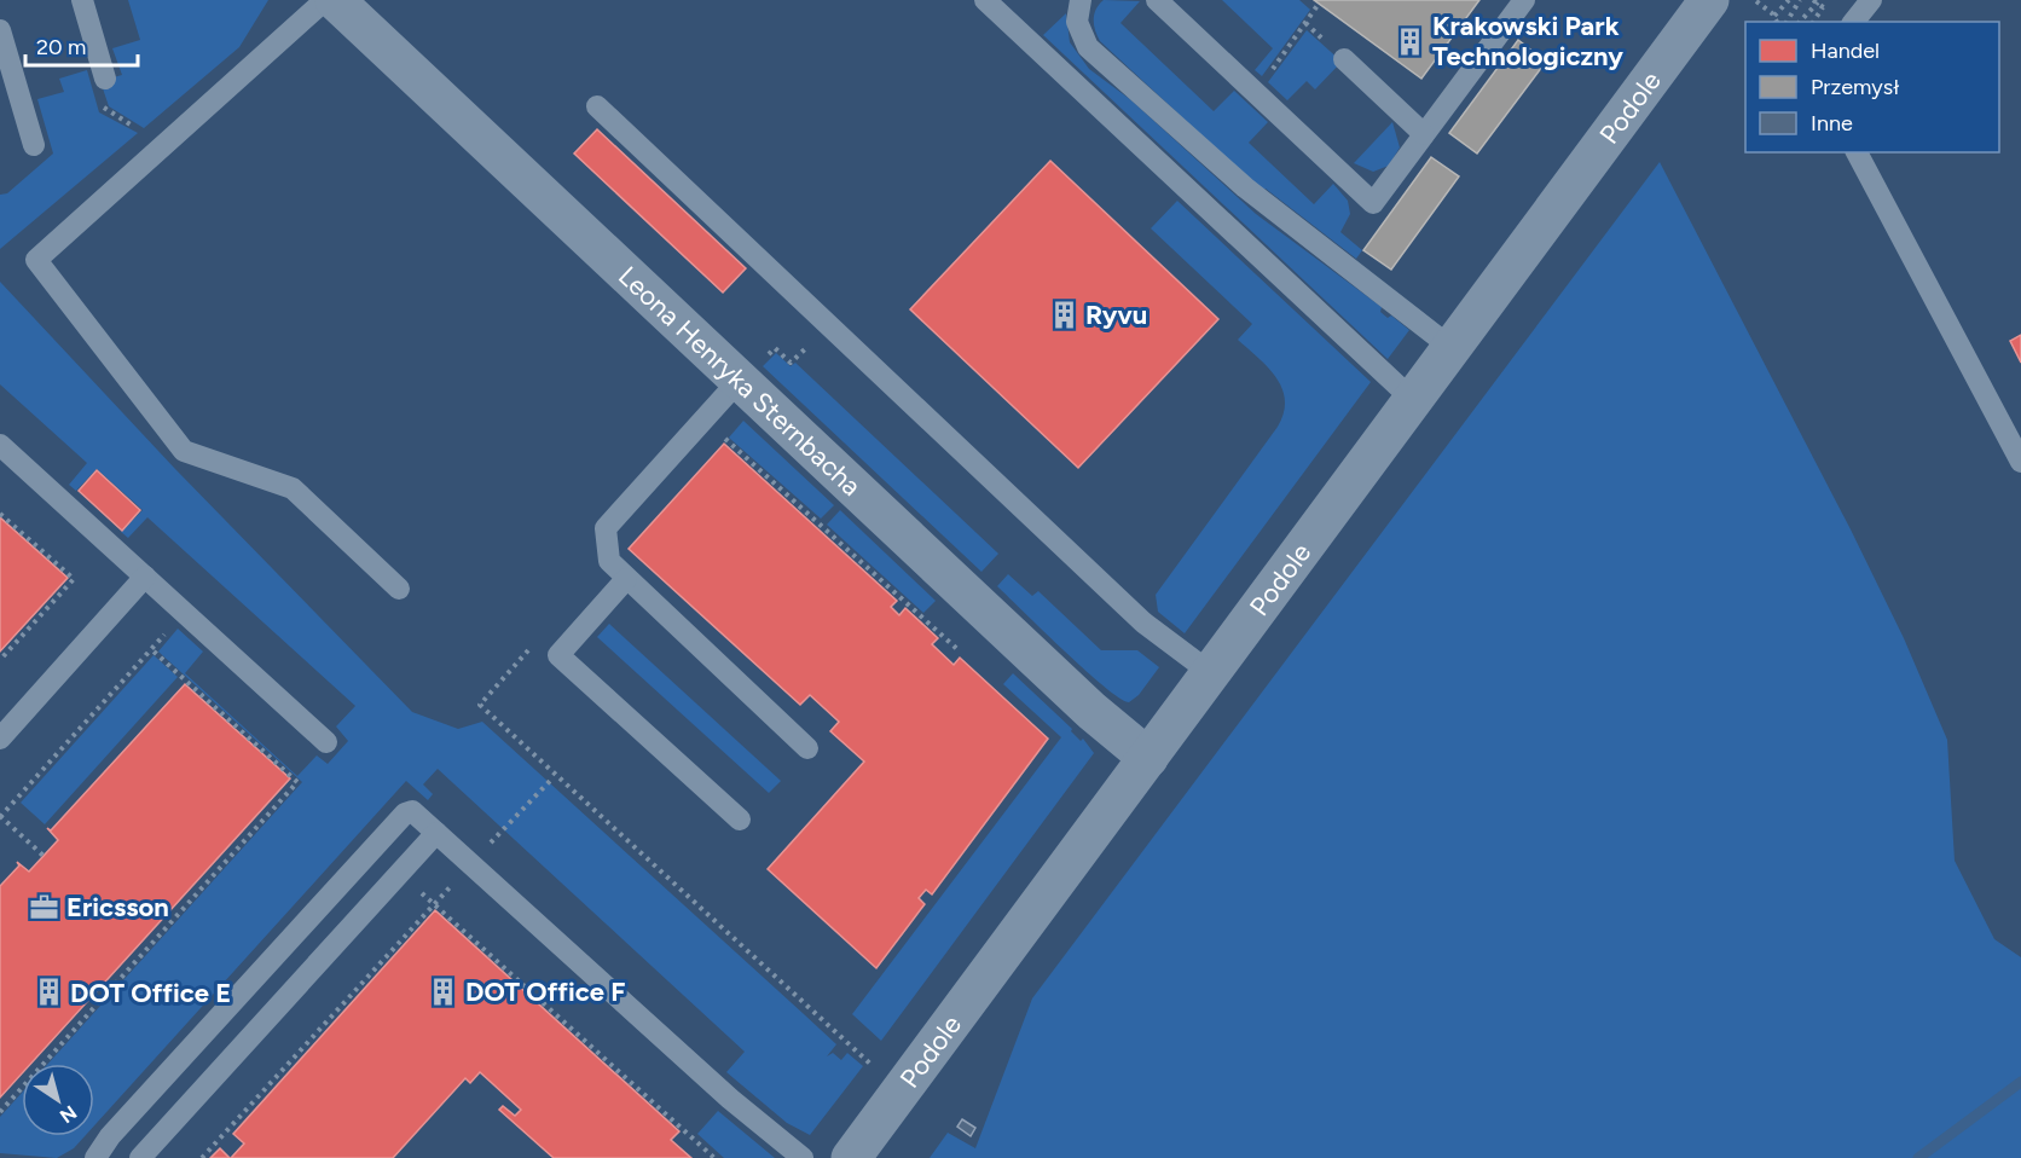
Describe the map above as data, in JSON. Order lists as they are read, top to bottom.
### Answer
{
  "streets": {
    "street": ["Podole", "Leona Henryka Sternbacha"]
  },
  "crossings": [
    ["Podole", "Leona Henryka Sternbacha"]
  ],
  "places": {
    "building": [
      "Krakowski Park Technologiczny",
      "Ryvu",
      "DOT Office F",
      "DOT Office E"
    ],
    "office": ["Ericsson"]
  },
  "legend": ["Handel", "Przemysł", "Inne"],
  "scale_bar": "20 m",
  "north": "bottom right"
}
